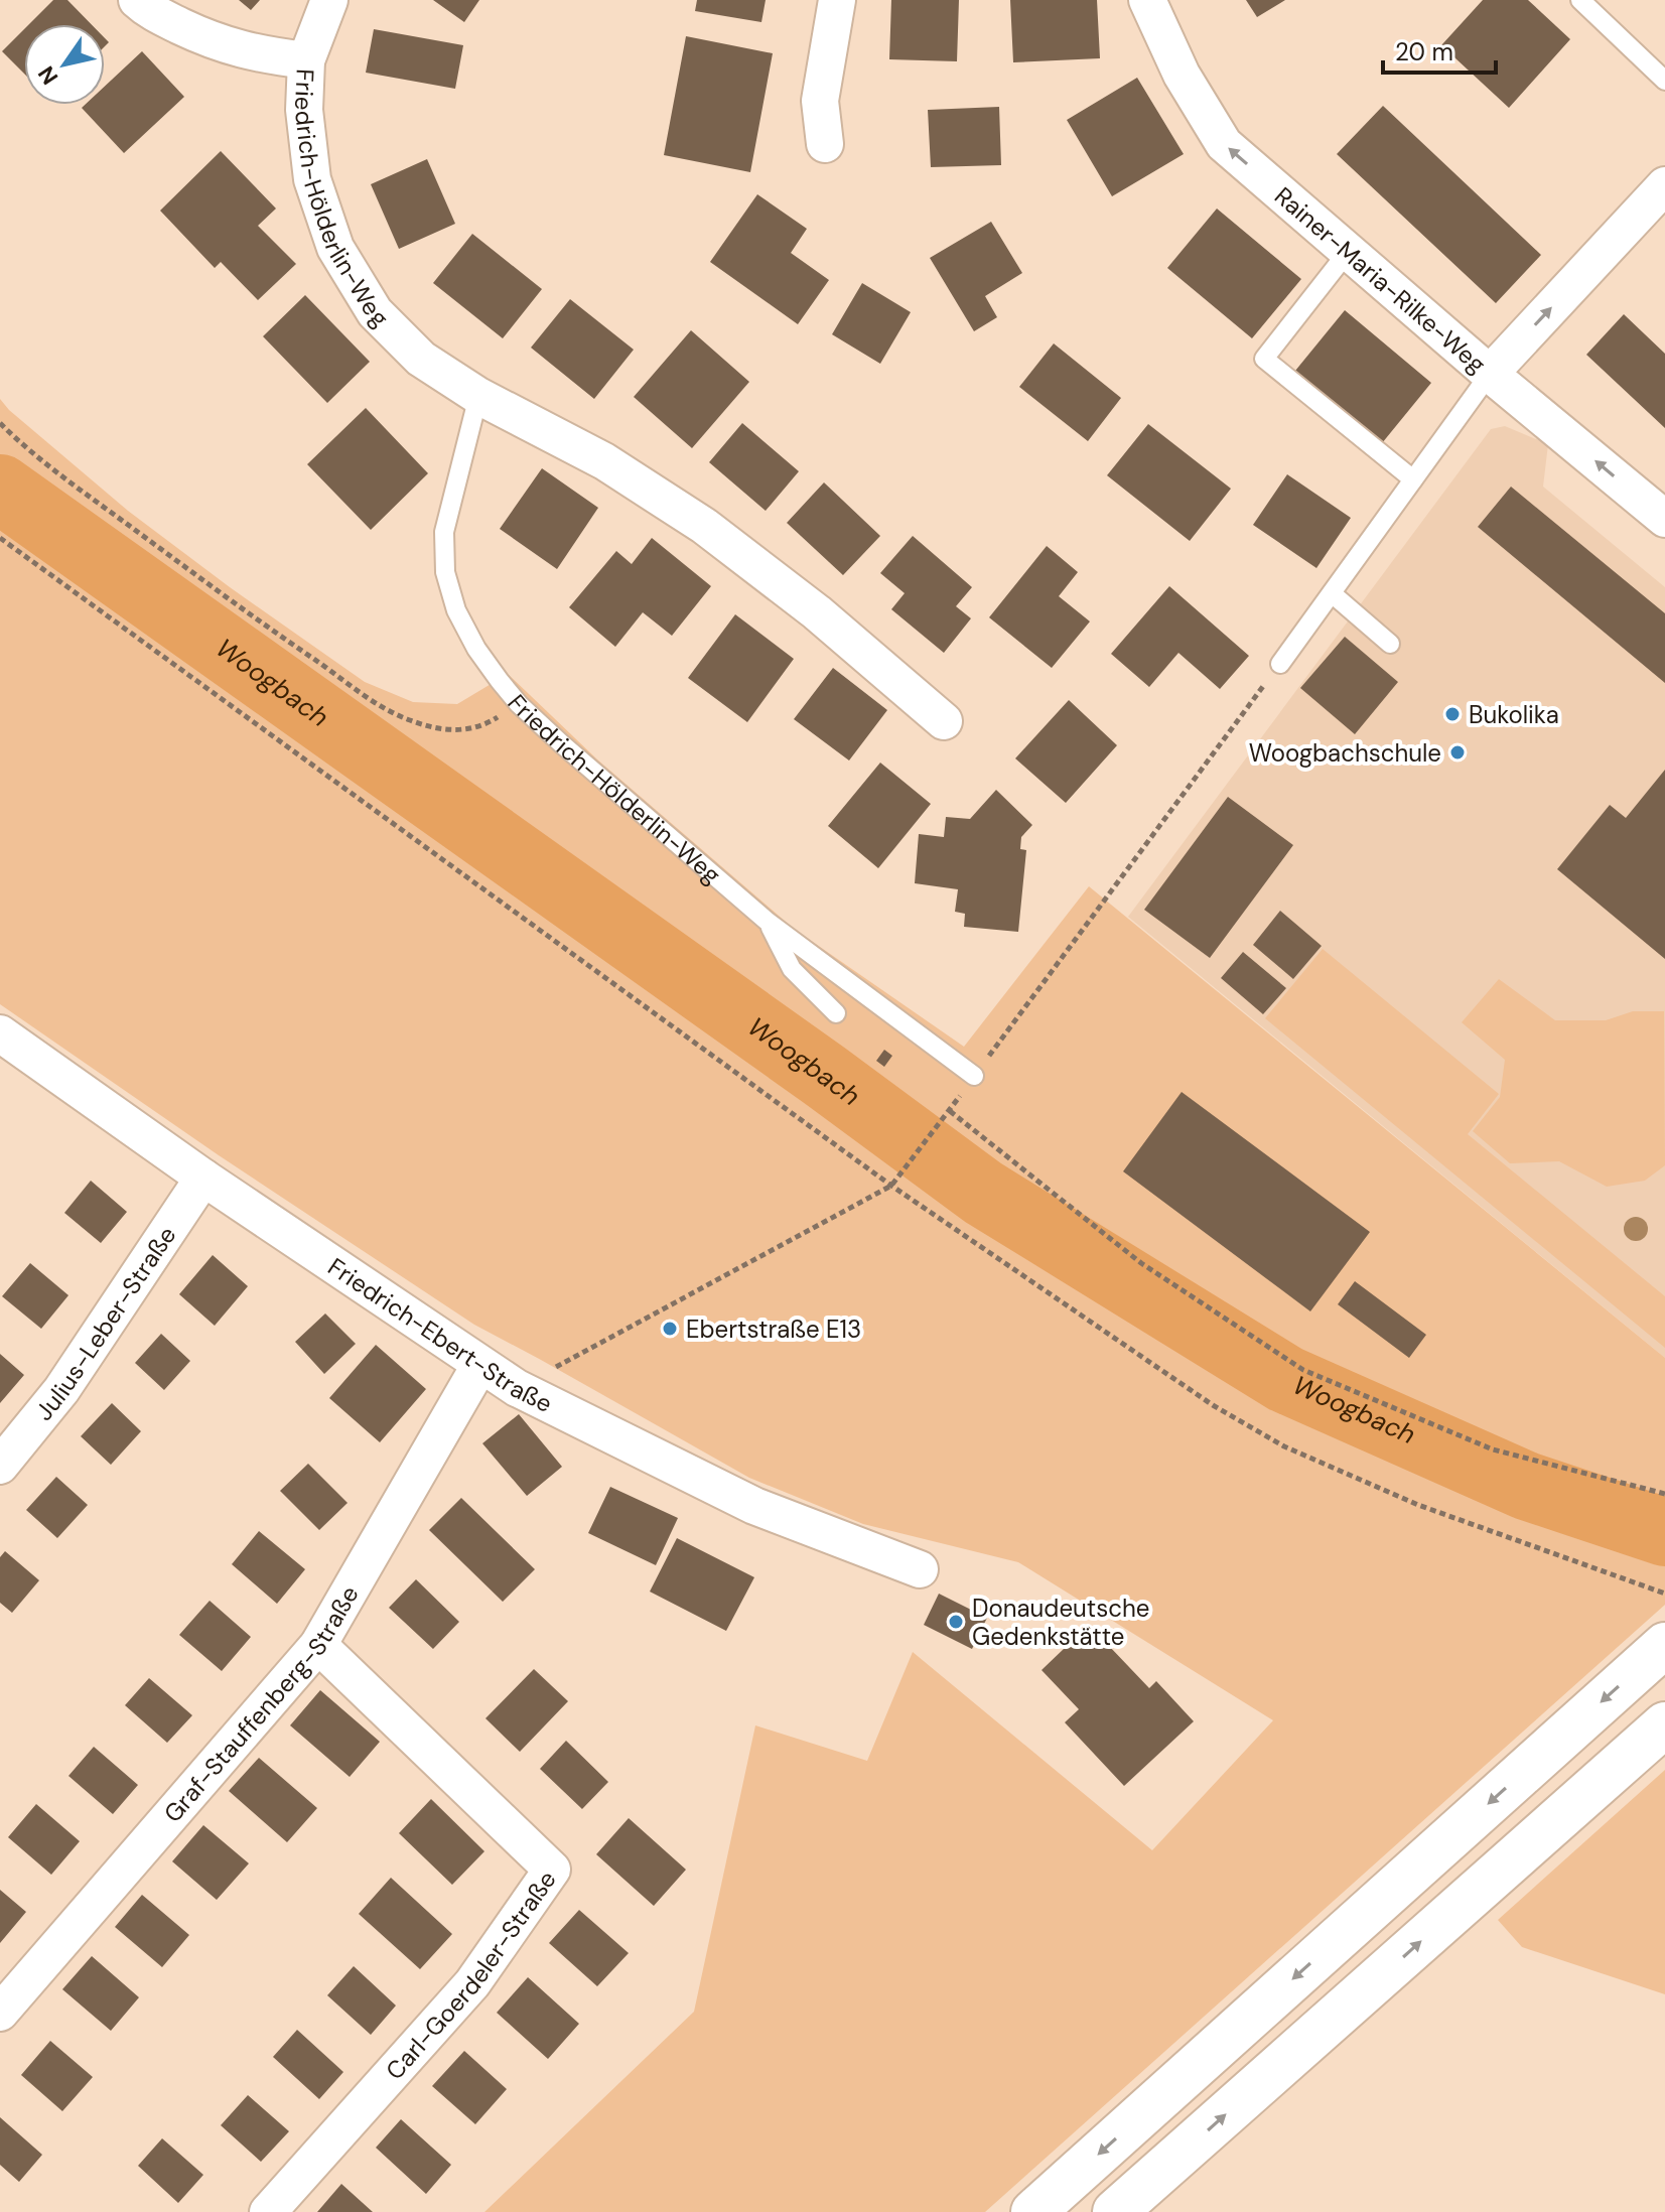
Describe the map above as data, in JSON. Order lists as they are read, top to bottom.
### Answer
{
  "streets": {
    "street": [
      "Friedrich-Hölderlin-Weg",
      "Rainer-Maria-Rilke-Weg",
      "Julius-Leber-Straße",
      "Friedrich-Ebert-Straße",
      "Graf-Stauffenberg-Straße",
      "Carl-Goerdeler-Straße"
    ]
  },
  "crossings": [
    ["Julius-Leber-Straße", "Friedrich-Ebert-Straße"],
    ["Friedrich-Ebert-Straße", "Graf-Stauffenberg-Straße"],
    ["Graf-Stauffenberg-Straße", "Carl-Goerdeler-Straße"]
  ],
  "one_way": ["Rainer-Maria-Rilke-Weg"],
  "water": ["Woogbach"],
  "places": [
    "Bukolika",
    "Woogbachschule",
    "Ebertstraße E13",
    "Donaudeutsche Gedenkstätte"
  ],
  "scale_bar": "20 m",
  "north": "bottom left"
}
